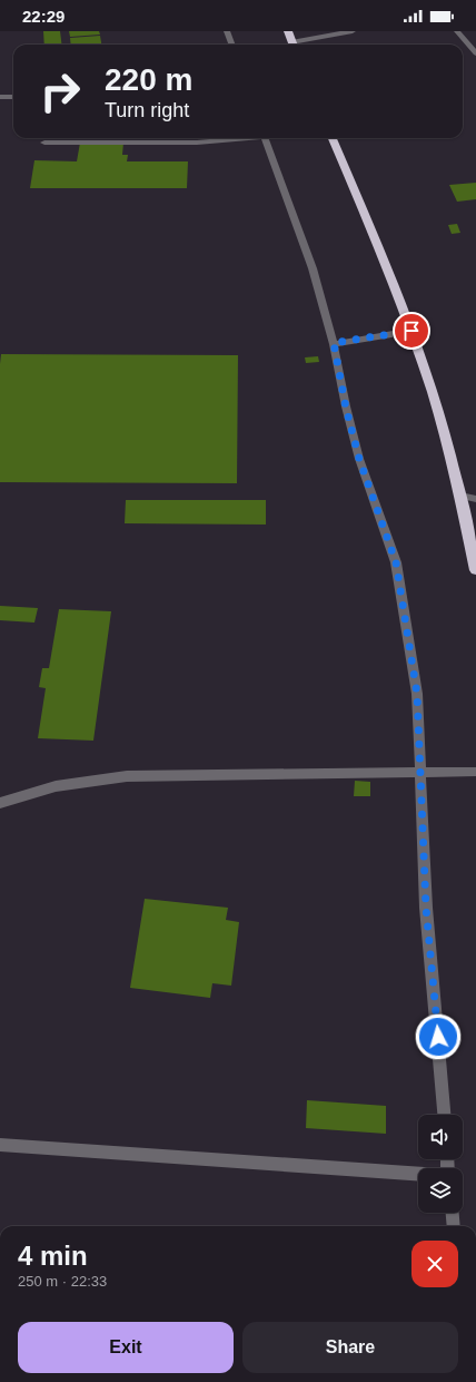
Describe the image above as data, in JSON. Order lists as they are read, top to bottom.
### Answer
{
  "page": {
    "status": "22:29",
    "turn": ["220 m", "Turn right"],
    "heading": ["4 min", "250 m · 22:33"],
    "buttons": ["Exit", "Share"]
  }
}
